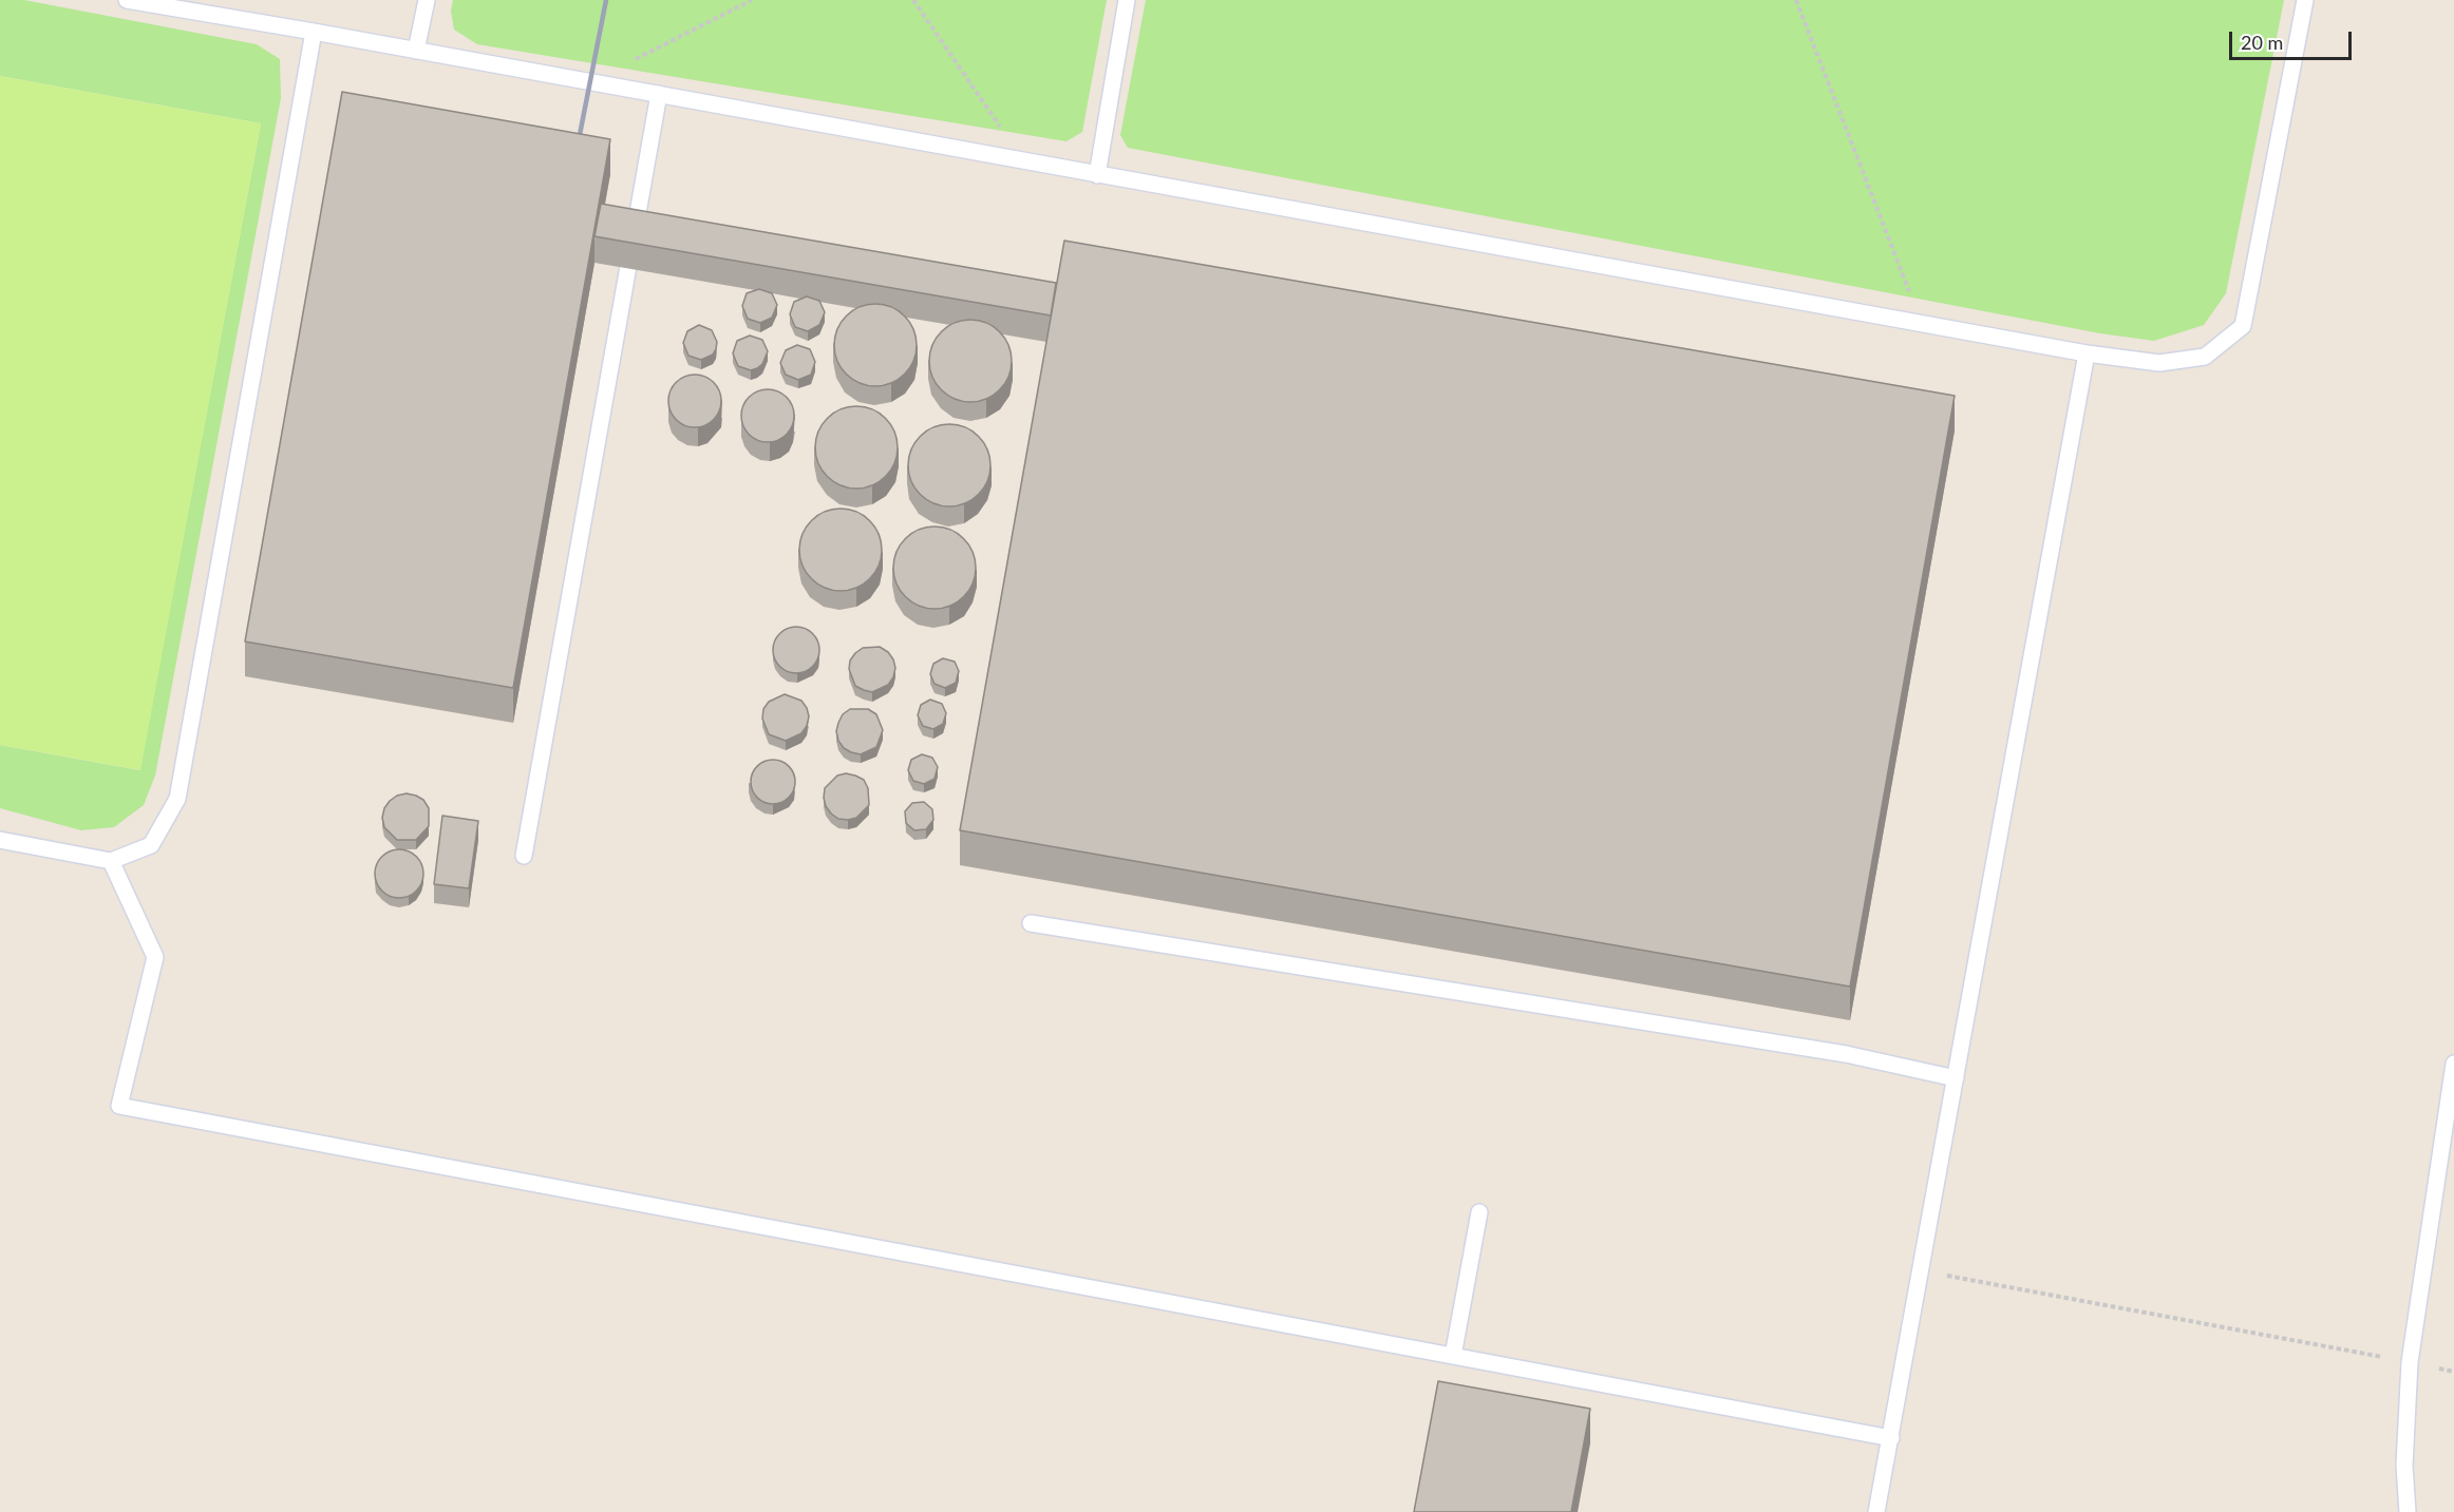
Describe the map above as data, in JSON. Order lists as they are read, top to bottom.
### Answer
{
  "scale_bar": "20 m"
}
